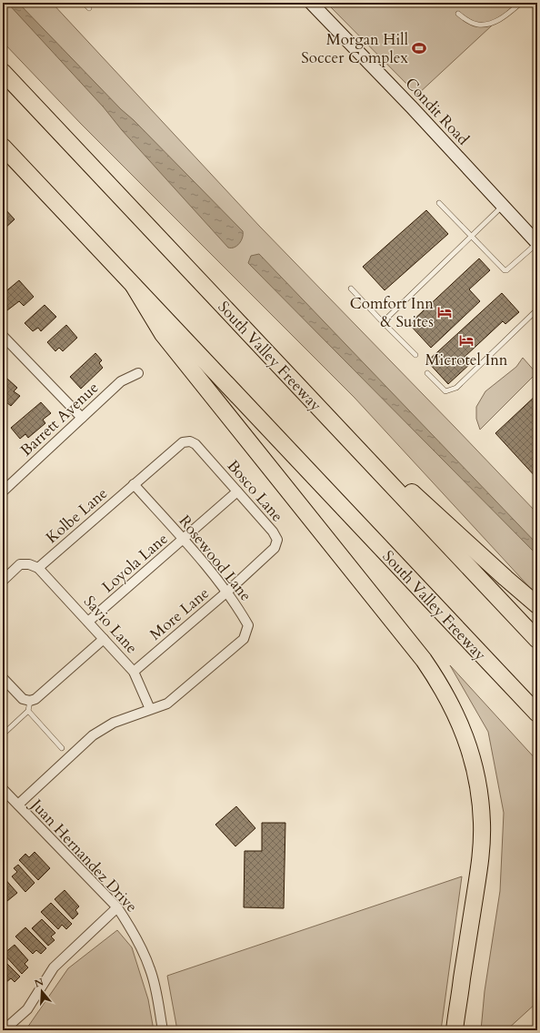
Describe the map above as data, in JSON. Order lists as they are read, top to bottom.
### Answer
{
  "streets": {
    "highway": ["South Valley Freeway"],
    "street": [
      "Condit Road",
      "Barrett Avenue",
      "Bosco Lane",
      "Kolbe Lane",
      "Rosewood Lane",
      "Loyola Lane",
      "More Lane",
      "Savio Lane",
      "Juan Hernandez Drive"
    ]
  },
  "crossings": [
    ["Bosco Lane", "Kolbe Lane"],
    ["Bosco Lane", "Rosewood Lane"],
    ["Bosco Lane", "Loyola Lane"],
    ["Bosco Lane", "More Lane"],
    ["Kolbe Lane", "Rosewood Lane"],
    ["Kolbe Lane", "Savio Lane"],
    ["Rosewood Lane", "Loyola Lane"],
    ["Rosewood Lane", "More Lane"],
    ["Rosewood Lane", "Savio Lane"],
    ["Rosewood Lane", "Juan Hernandez Drive"],
    ["Loyola Lane", "Savio Lane"],
    ["More Lane", "Savio Lane"]
  ],
  "places": {
    "sports": ["Morgan Hill Soccer Complex"],
    "hotel": ["Comfort Inn & Suites", "Microtel Inn"]
  },
  "north": "top"
}
